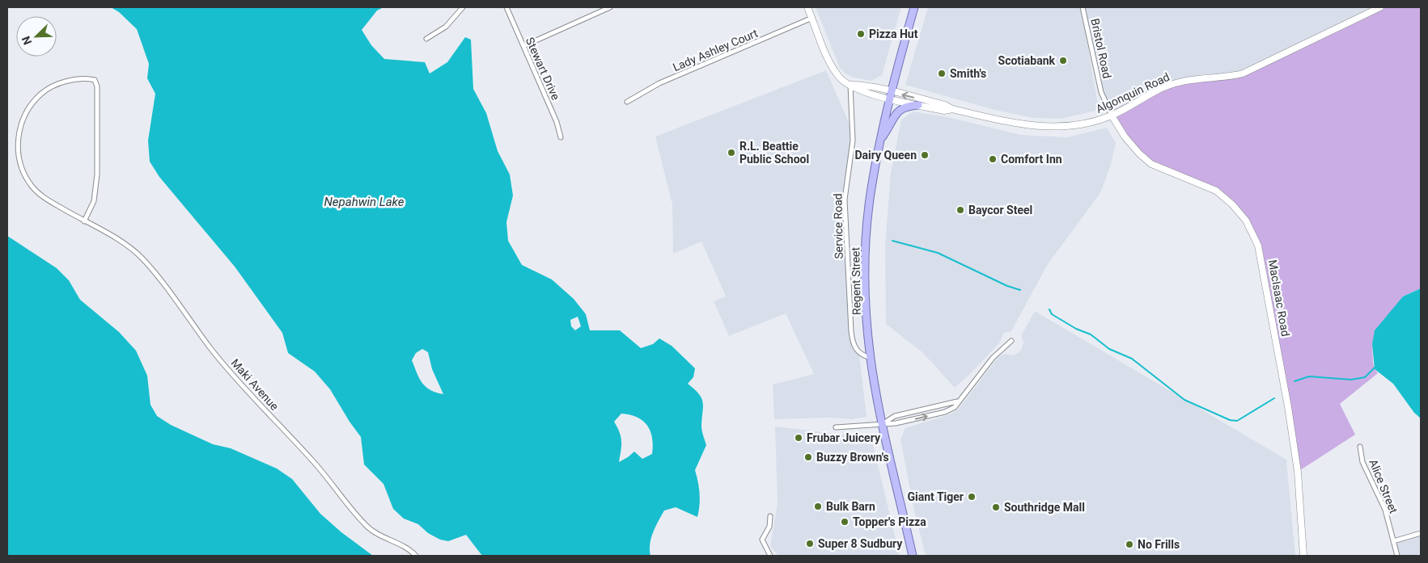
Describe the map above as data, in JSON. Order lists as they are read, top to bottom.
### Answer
{
  "streets": {
    "main road": ["Regent Street"],
    "street": [
      "Bristol Road",
      "Lady Ashley Court",
      "Stewart Drive",
      "Algonquin Road",
      "Service Road",
      "MacIsaac Road",
      "Maki Avenue",
      "Alice Street"
    ]
  },
  "crossings": [
    ["Bristol Road", "Algonquin Road"],
    ["Bristol Road", "MacIsaac Road"],
    ["Algonquin Road", "Regent Street"],
    ["Algonquin Road", "MacIsaac Road"],
    ["Service Road", "Regent Street"]
  ],
  "water": ["Nepahwin Lake"],
  "places": [
    "Pizza Hut",
    "Scotiabank",
    "Smith's",
    "R.L. Beattie Public School",
    "Dairy Queen",
    "Comfort Inn",
    "Baycor Steel",
    "Frubar Juicery",
    "Buzzy Brown's",
    "Giant Tiger",
    "Bulk Barn",
    "Southridge Mall",
    "Topper's Pizza",
    "Super 8 Sudbury",
    "No Frills"
  ],
  "north": "bottom left"
}
